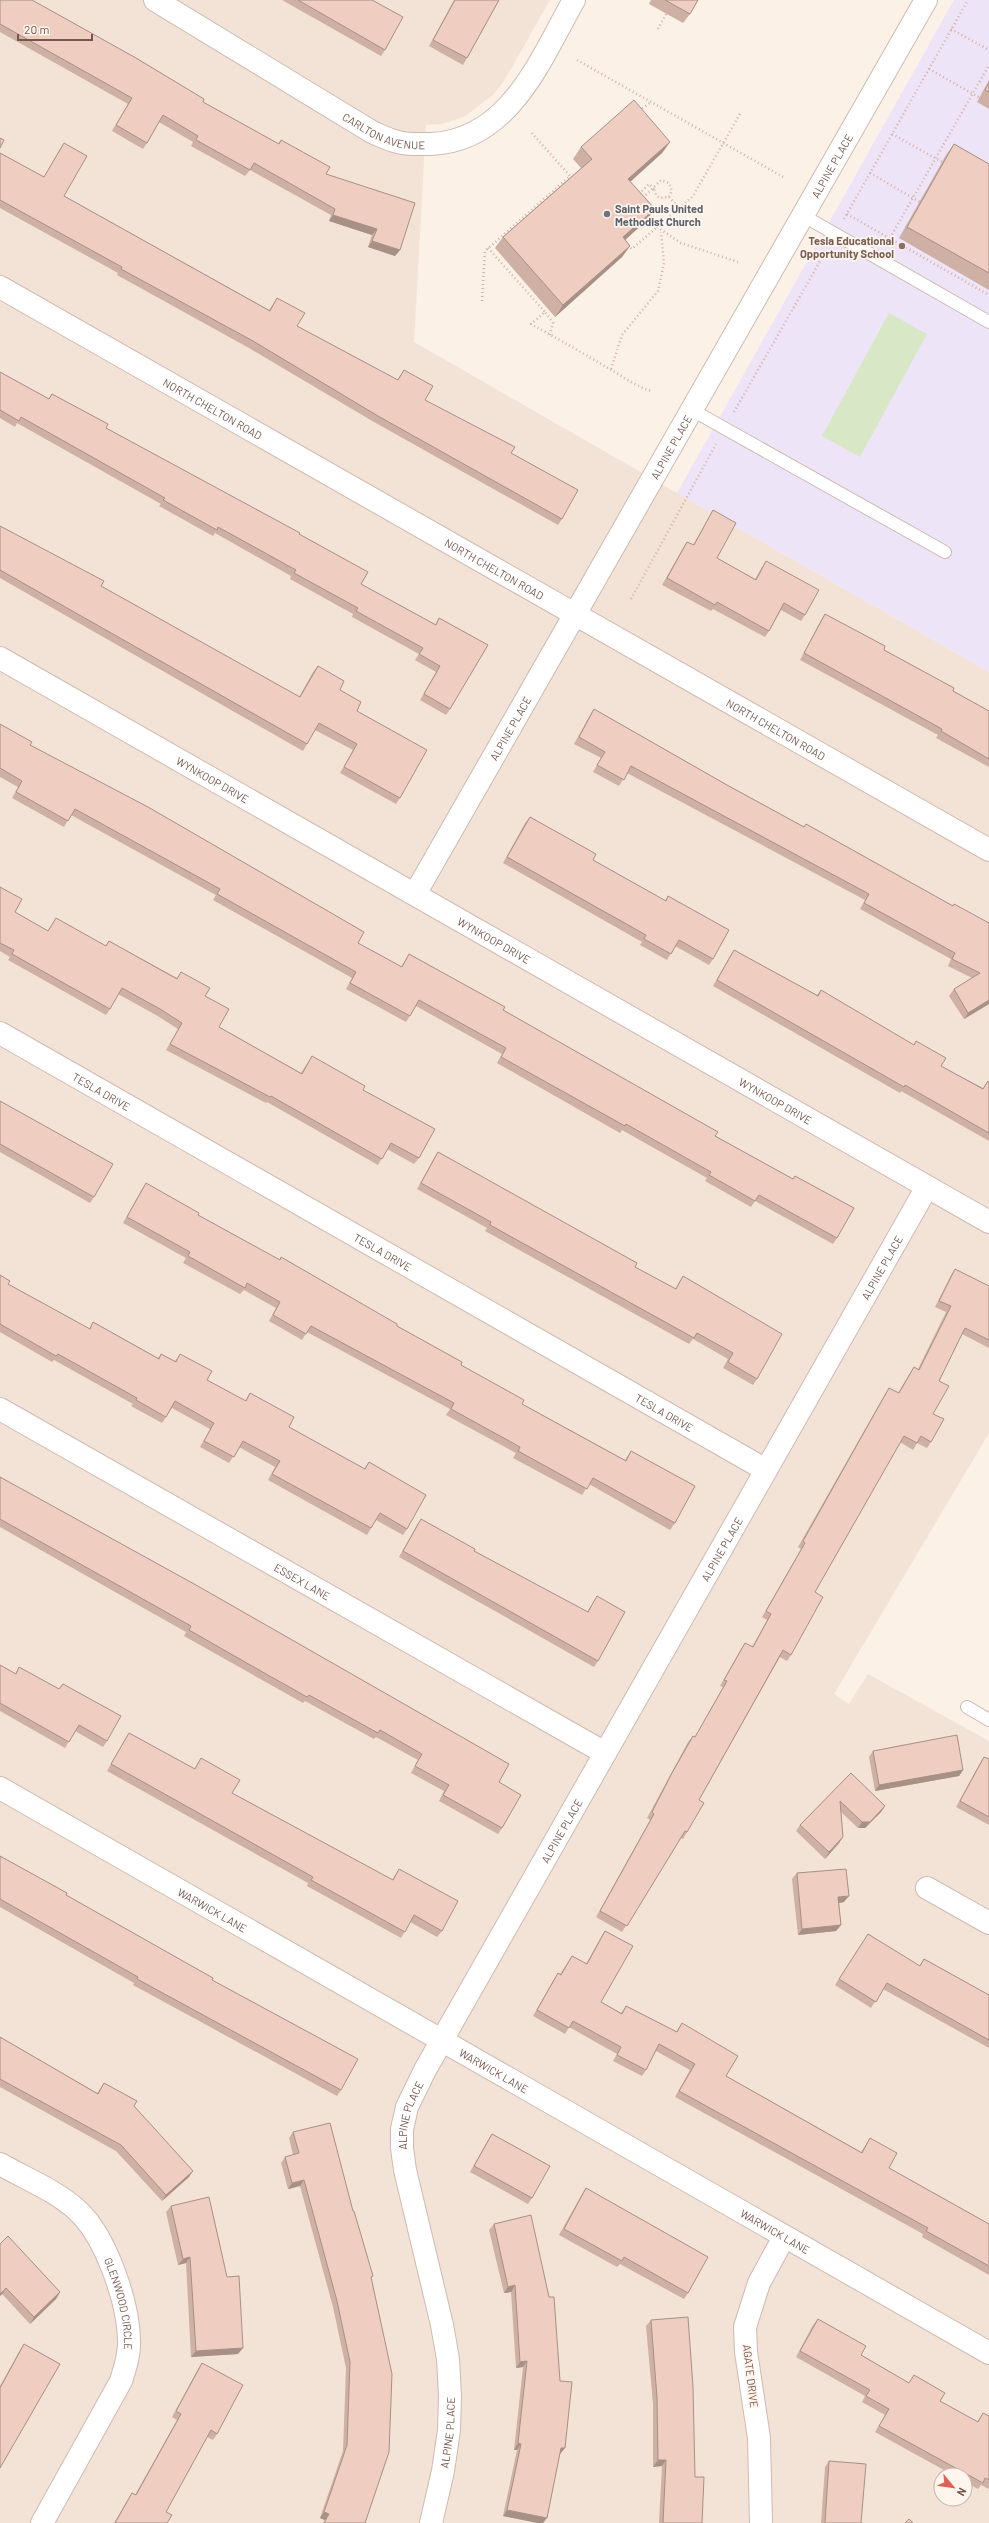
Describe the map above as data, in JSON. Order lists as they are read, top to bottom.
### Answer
{
  "streets": {
    "street": [
      "CARLTON AVENUE",
      "ALPINE PLACE",
      "NORTH CHELTON ROAD",
      "WYNKOOP DRIVE",
      "TESLA DRIVE",
      "ESSEX LANE",
      "WARWICK LANE",
      "GLENWOOD CIRCLE",
      "AGATE DRIVE"
    ]
  },
  "crossings": [
    ["ALPINE PLACE", "NORTH CHELTON ROAD"],
    ["ALPINE PLACE", "WYNKOOP DRIVE"],
    ["ALPINE PLACE", "TESLA DRIVE"],
    ["ALPINE PLACE", "ESSEX LANE"],
    ["ALPINE PLACE", "WARWICK LANE"],
    ["WARWICK LANE", "AGATE DRIVE"]
  ],
  "places": ["Saint Pauls United Methodist Church", "Tesla Educational Opportunity School"],
  "scale_bar": "20 m",
  "north": "bottom right"
}
